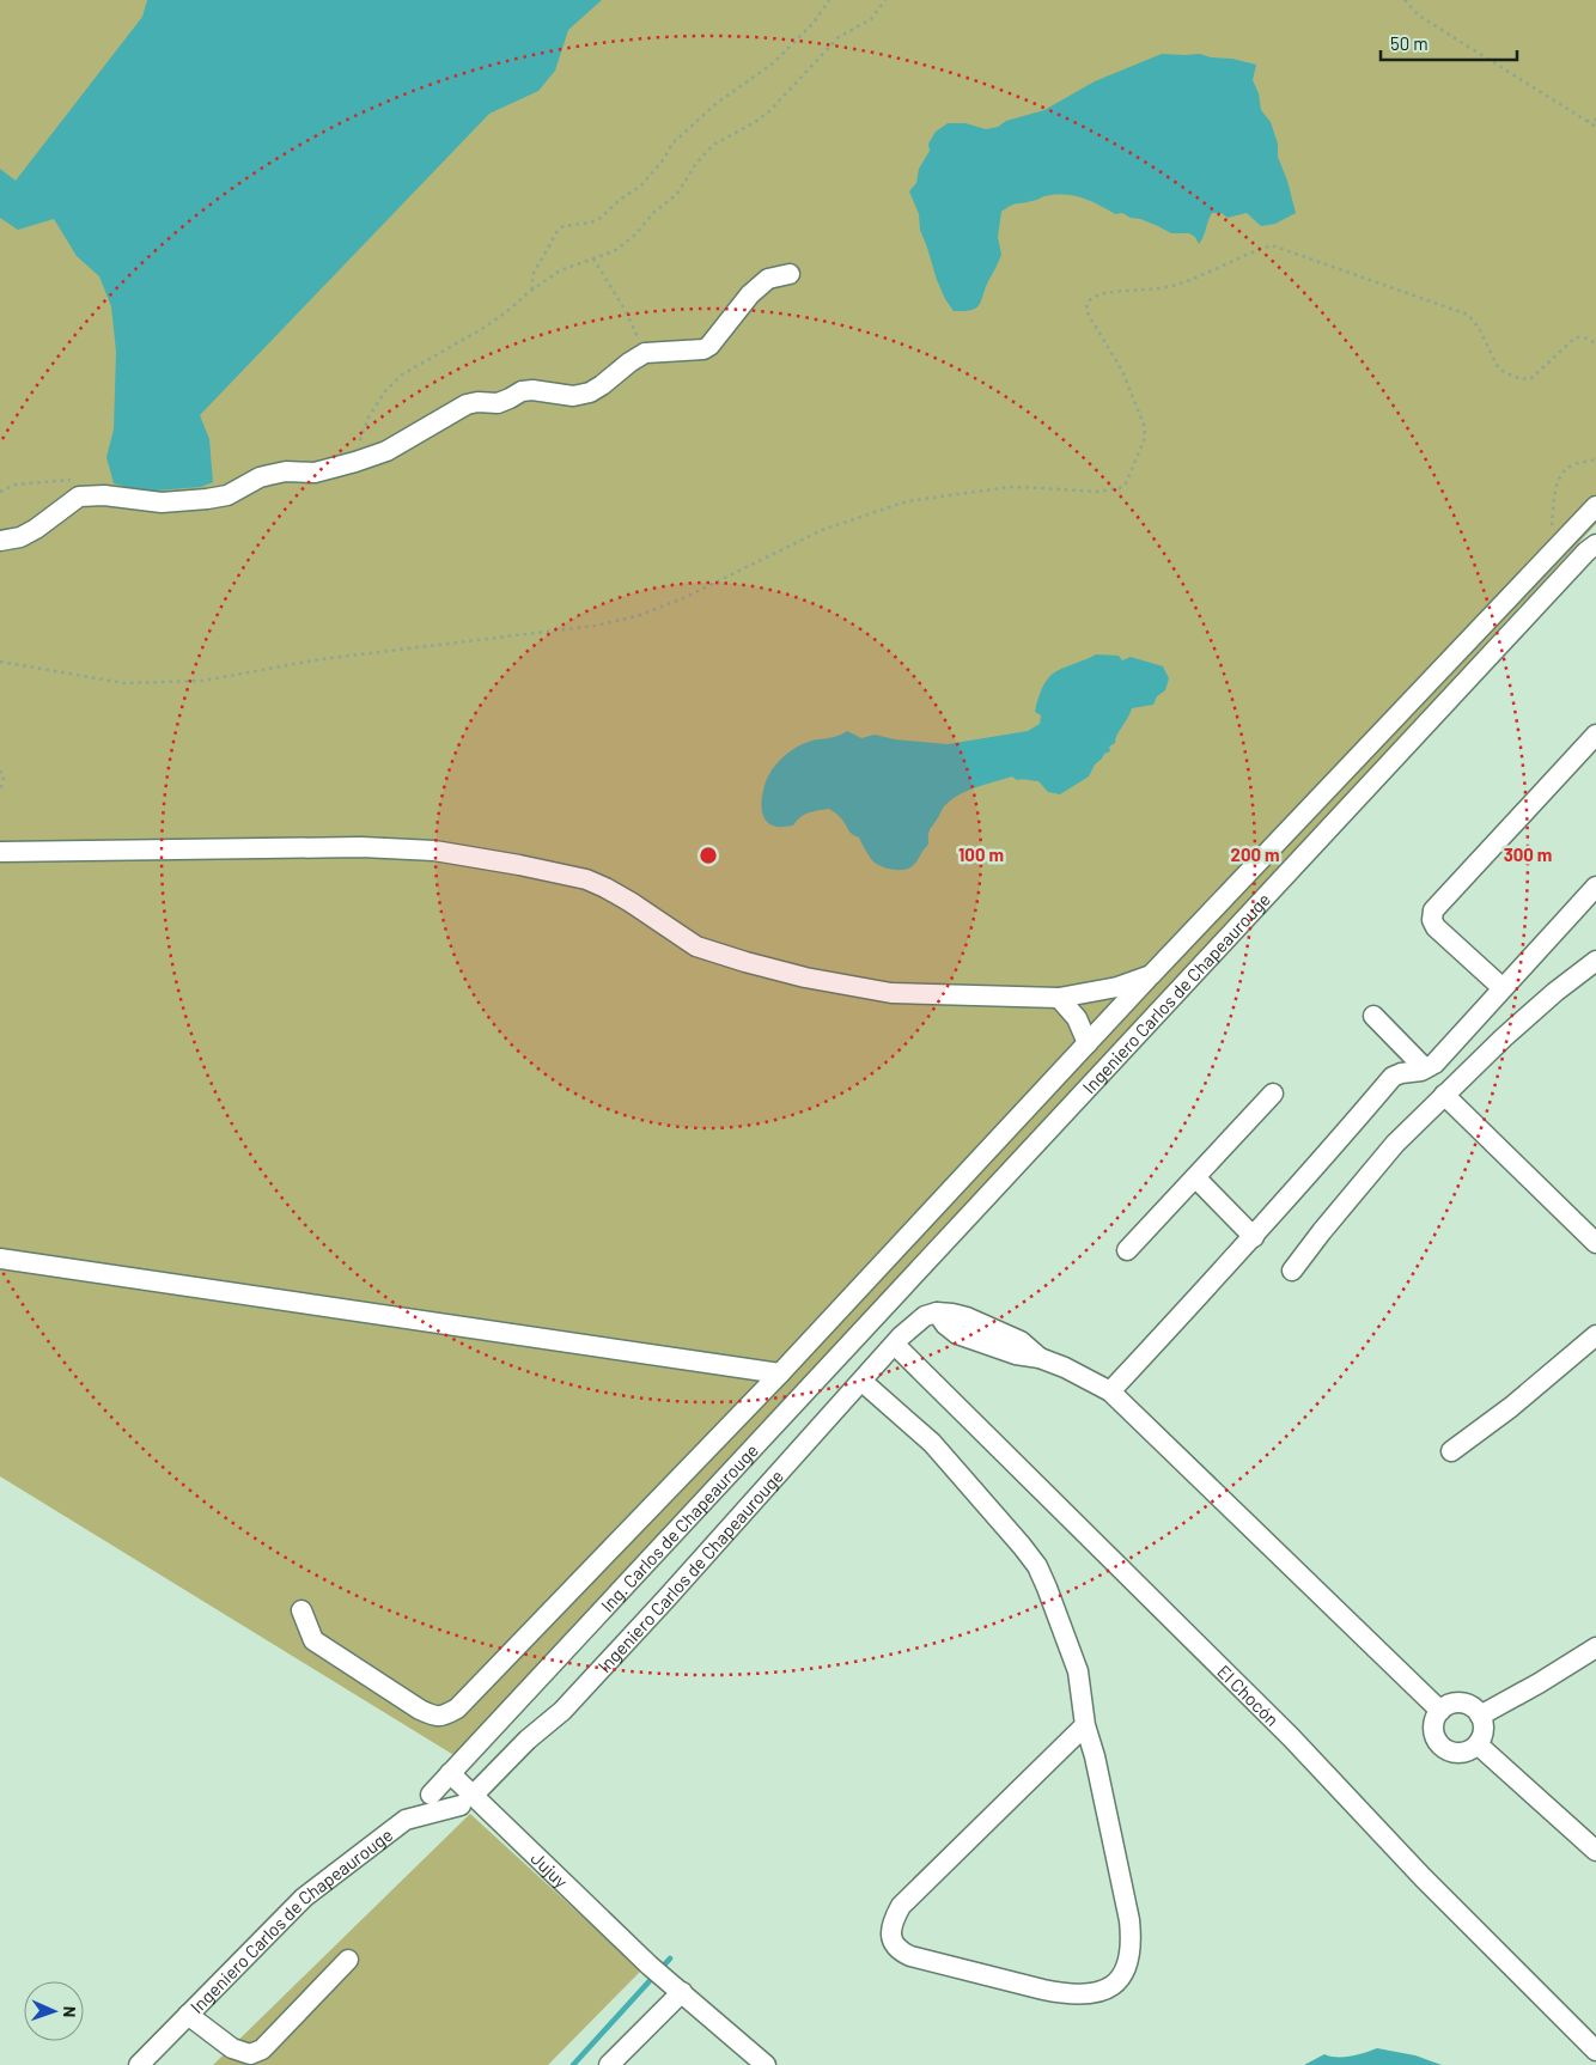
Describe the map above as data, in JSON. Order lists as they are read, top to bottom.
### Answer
{
  "streets": {
    "street": [
      "Ingeniero Carlos de Chapeaurouge",
      "Ing. Carlos de Chapeaurouge",
      "El Chocón",
      "Jujuy"
    ]
  },
  "crossings": [
    ["Ingeniero Carlos de Chapeaurouge", "Ing. Carlos de Chapeaurouge"],
    ["Ingeniero Carlos de Chapeaurouge", "El Chocón"],
    ["Ingeniero Carlos de Chapeaurouge", "Jujuy"],
    ["Ing. Carlos de Chapeaurouge", "Jujuy"]
  ],
  "scale_bar": "50 m",
  "north": "right",
  "rings": ["100 m", "200 m", "300 m"]
}
